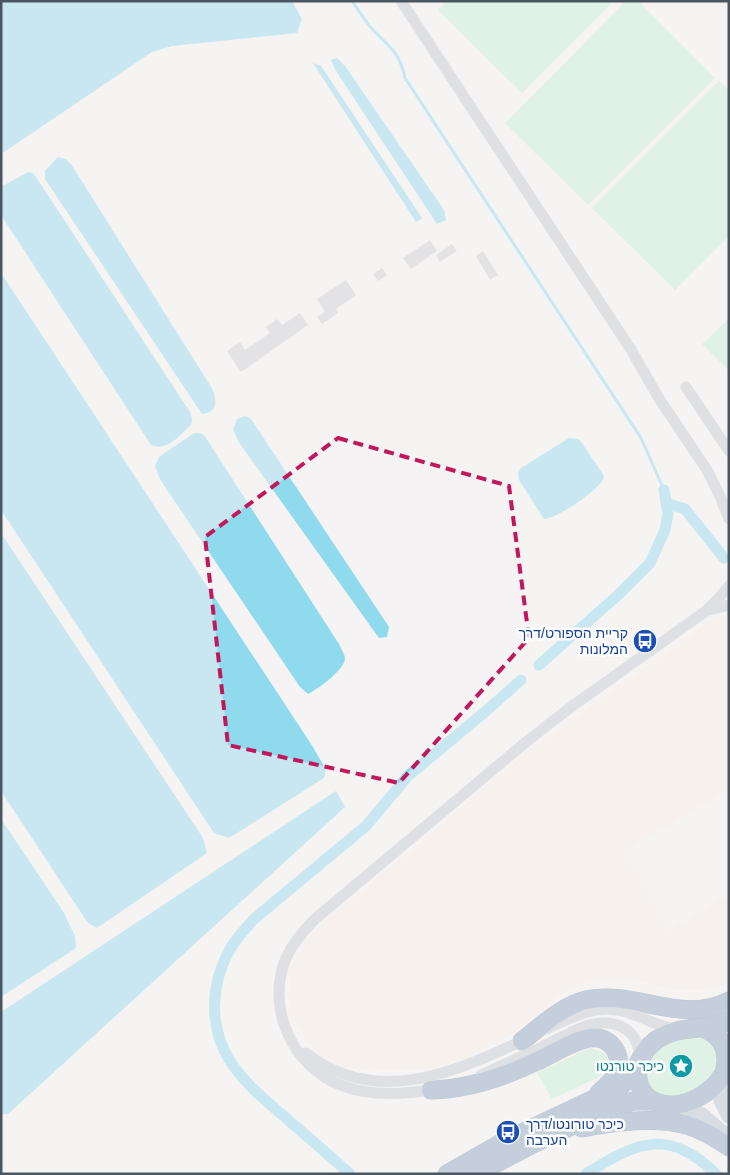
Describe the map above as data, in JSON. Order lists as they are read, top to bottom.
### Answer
{
  "places": {
    "bus stop": ["קריית הספורט/דרך המלונות", "כיכר טורונטו/דרך הערבה"],
    "place": ["כיכר טורנטו"]
  }
}
